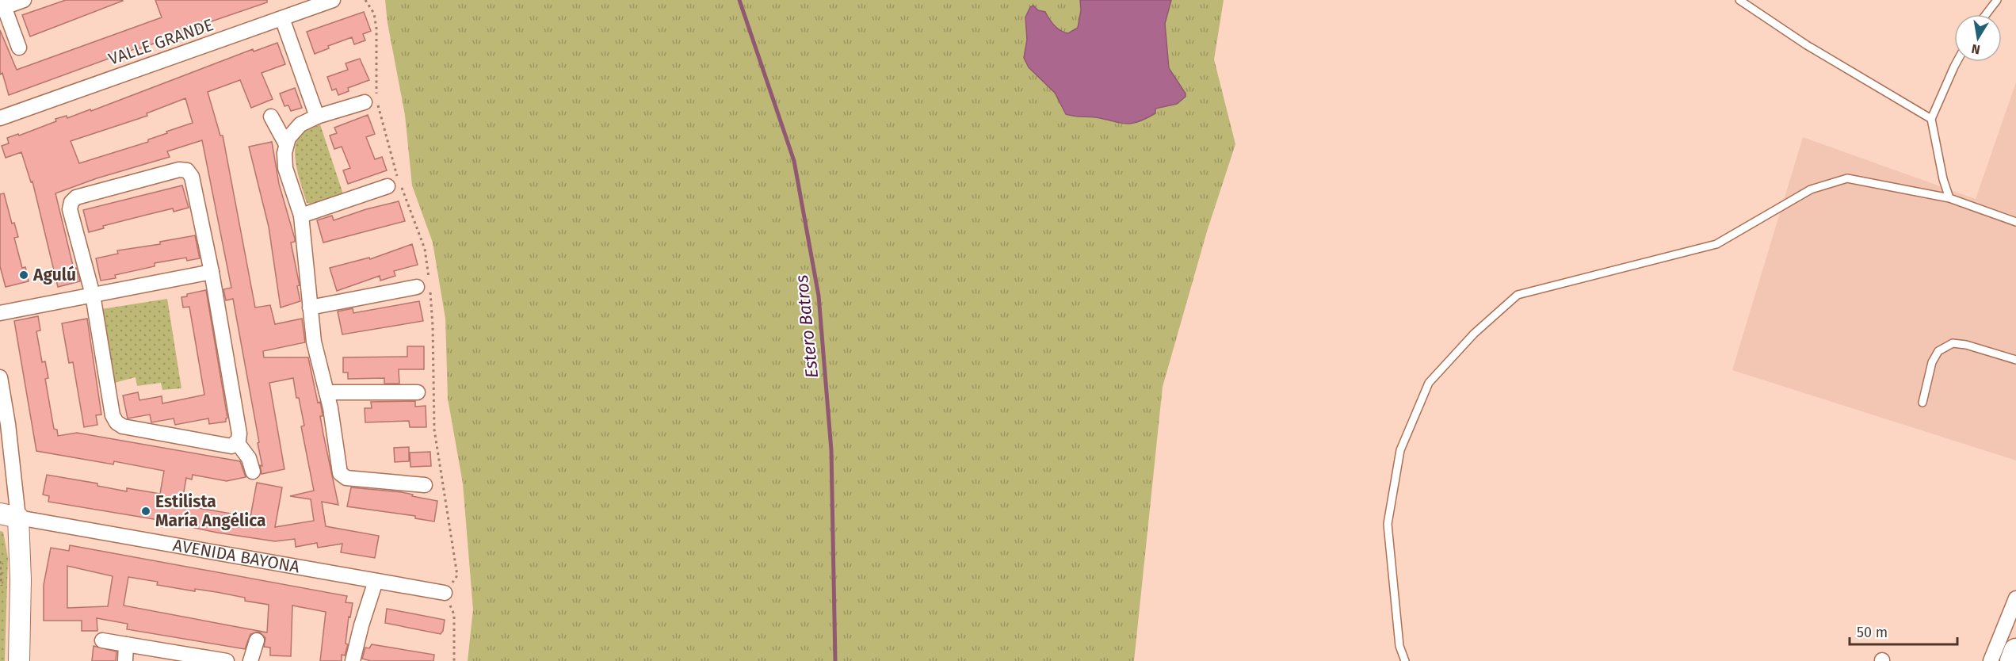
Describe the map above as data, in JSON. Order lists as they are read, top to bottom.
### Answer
{
  "streets": {
    "street": ["VALLE GRANDE", "AVENIDA BAYONA"]
  },
  "water": ["Estero Batros"],
  "places": ["Agulú", "Estilista María Angélica"],
  "scale_bar": "50 m",
  "north": "bottom"
}
